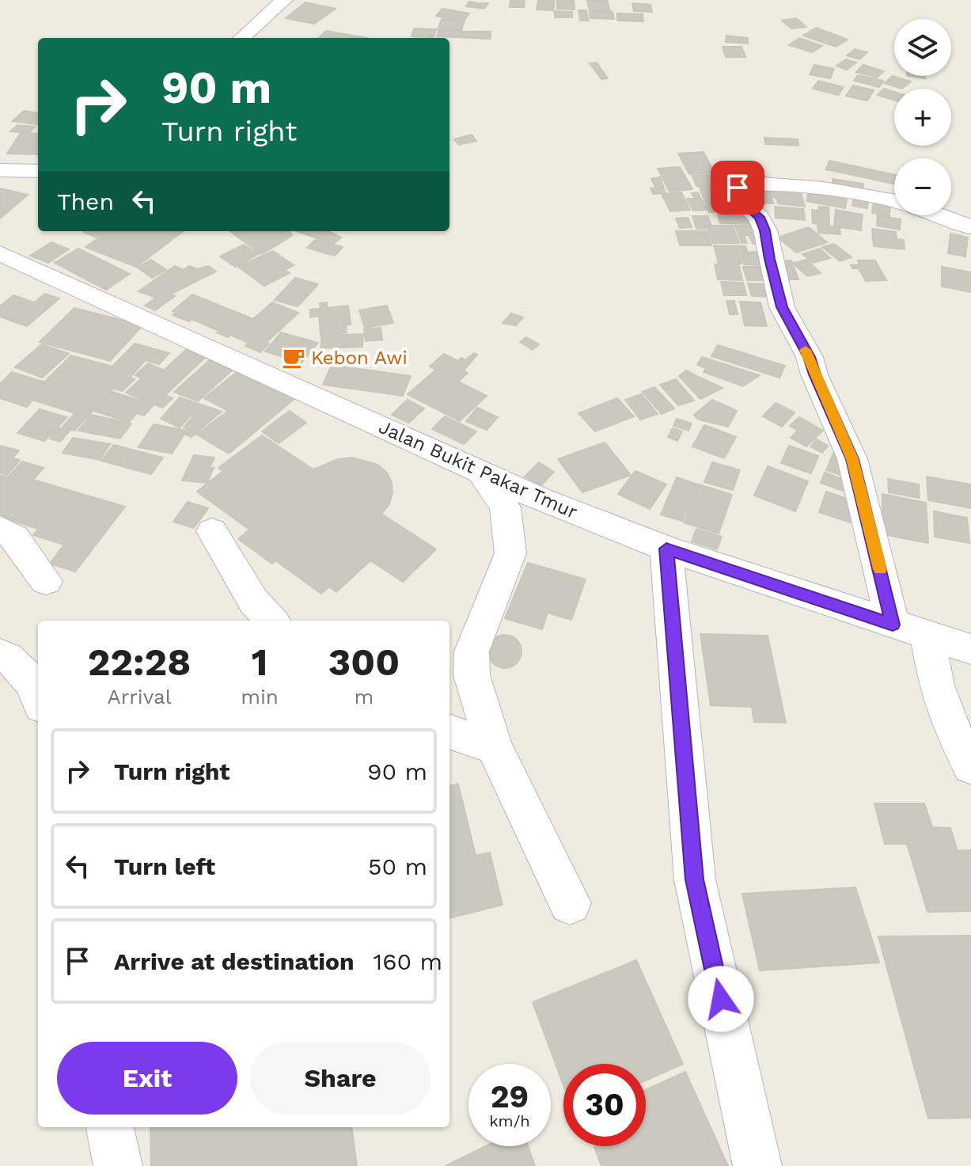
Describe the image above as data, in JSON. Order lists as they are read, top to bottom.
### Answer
{
  "streets": {
    "street": ["Jalan Bukit Pakar Tmur"]
  },
  "places": {
    "cafe": ["Kebon Awi"]
  },
  "page": {
    "map_buttons": ["+", "−"],
    "turn": ["90 m", "Turn right"],
    "then": "Then",
    "eta": [
      "22:28",
      "Arrival",
      "1",
      "min",
      "300",
      "m"
    ],
    "list": [
      {
        "name": "Turn right",
        "value": "90 m"
      },
      {
        "name": "Turn left",
        "value": "50 m"
      },
      {
        "name": "Arrive at destination",
        "value": "160 m"
      }
    ],
    "buttons": ["Exit", "Share"],
    "speed": "29 km/h",
    "limit": "30"
  }
}
